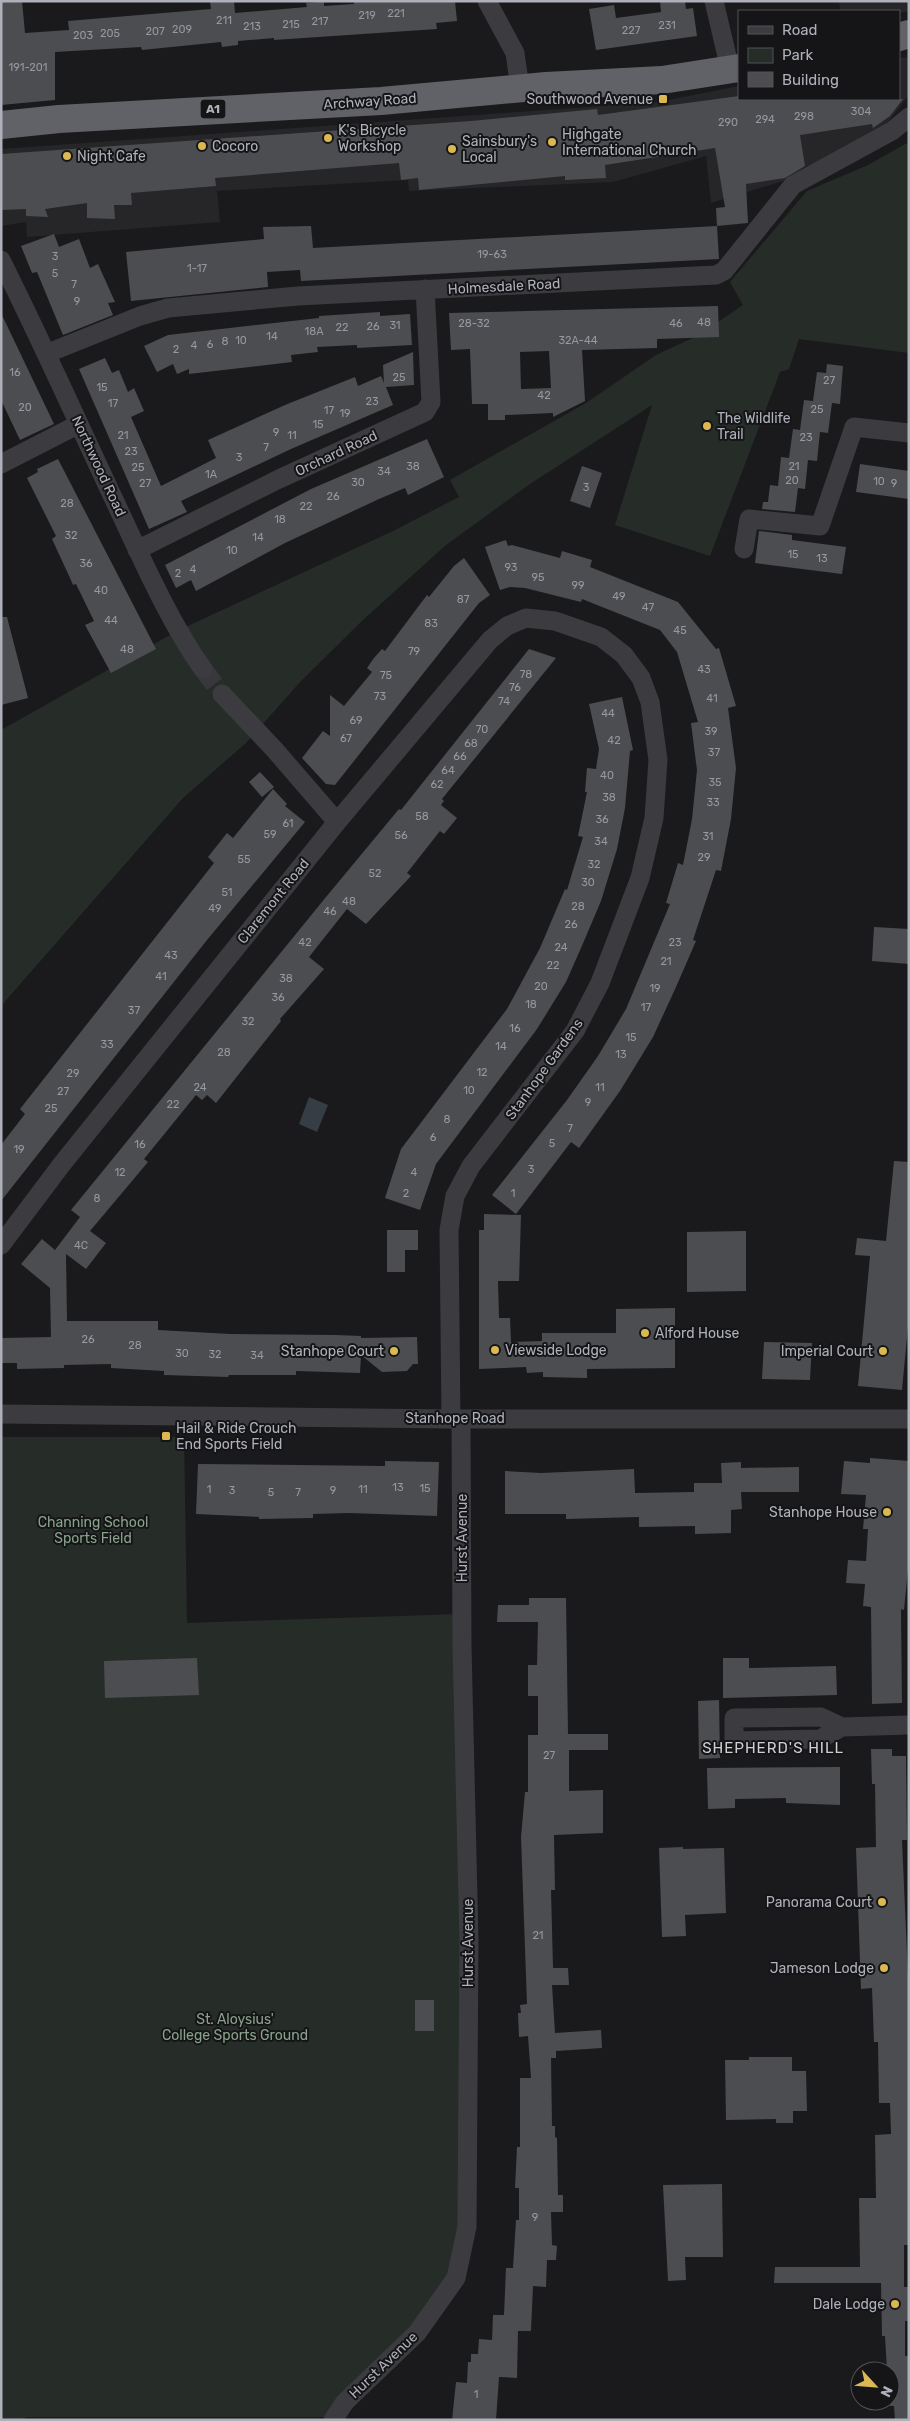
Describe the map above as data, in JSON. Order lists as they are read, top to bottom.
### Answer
{
  "streets": {
    "highway": ["Archway Road", "A1"],
    "street": [
      "Holmesdale Road",
      "Orchard Road",
      "Northwood Road",
      "Claremont Road",
      "Stanhope Gardens",
      "Stanhope Road",
      "Hurst Avenue"
    ]
  },
  "crossings": [
    ["Holmesdale Road", "Orchard Road"],
    ["Holmesdale Road", "Northwood Road"],
    ["Orchard Road", "Northwood Road"],
    ["Claremont Road", "Stanhope Gardens"],
    ["Stanhope Gardens", "Stanhope Road"],
    ["Stanhope Gardens", "Hurst Avenue"],
    ["Stanhope Road", "Hurst Avenue"]
  ],
  "districts": ["SHEPHERD'S HILL"],
  "parks": ["Channing School Sports Field", "St. Aloysius' College Sports Ground"],
  "places": {
    "transit": ["Southwood Avenue", "Hail & Ride Crouch End Sports Field"],
    "other": [
      "K's Bicycle Workshop",
      "Highgate International Church",
      "Cocoro",
      "Sainsbury's Local",
      "Night Cafe",
      "The Wildlife Trail",
      "Alford House",
      "Viewside Lodge",
      "Stanhope Court",
      "Imperial Court",
      "Stanhope House",
      "Panorama Court",
      "Jameson Lodge",
      "Dale Lodge"
    ]
  },
  "house_numbers": [
    "221",
    "219",
    "211",
    "217",
    "215",
    "231",
    "213",
    "209",
    "227",
    "207",
    "205",
    "203",
    "191-201",
    "304",
    "298",
    "294",
    "290",
    "19-63",
    "3",
    "1-17",
    "5",
    "7",
    "9",
    "48",
    "28-32",
    "46",
    "31",
    "26",
    "22",
    "18A",
    "14",
    "10",
    "32A-44",
    "8",
    "6",
    "4",
    "2",
    "16",
    "25",
    "27",
    "15",
    "42",
    "23",
    "17",
    "20",
    "25",
    "17",
    "19",
    "15",
    "9",
    "21",
    "11",
    "23",
    "7",
    "23",
    "3",
    "38",
    "21",
    "25",
    "34",
    "1A",
    "20",
    "10",
    "30",
    "27",
    "9",
    "3",
    "26",
    "28",
    "22",
    "18",
    "32",
    "14",
    "10",
    "15",
    "13",
    "36",
    "93",
    "4",
    "2",
    "95",
    "99",
    "40",
    "49",
    "87",
    "47",
    "44",
    "83",
    "45",
    "48",
    "79",
    "43",
    "78",
    "75",
    "76",
    "73",
    "41",
    "74",
    "44",
    "69",
    "70",
    "39",
    "67",
    "42",
    "68",
    "37",
    "66",
    "64",
    "40",
    "35",
    "62",
    "38",
    "33",
    "58",
    "36",
    "61",
    "59",
    "56",
    "31",
    "34",
    "29",
    "55",
    "32",
    "52",
    "30",
    "51",
    "48",
    "28",
    "49",
    "46",
    "26",
    "42",
    "23",
    "24",
    "43",
    "21",
    "22",
    "41",
    "38",
    "20",
    "19",
    "36",
    "18",
    "17",
    "37",
    "32",
    "16",
    "15",
    "33",
    "14",
    "28",
    "13",
    "12",
    "29",
    "24",
    "11",
    "10",
    "27",
    "9",
    "22",
    "25",
    "8",
    "7",
    "6",
    "5",
    "16",
    "19",
    "3",
    "12",
    "4",
    "2",
    "1",
    "8",
    "4C",
    "26",
    "28",
    "30",
    "32",
    "34",
    "13",
    "15",
    "1",
    "11",
    "3",
    "9",
    "5",
    "7",
    "27",
    "21",
    "9",
    "1"
  ],
  "legend": ["Road", "Park", "Building"],
  "north": "bottom right"
}
